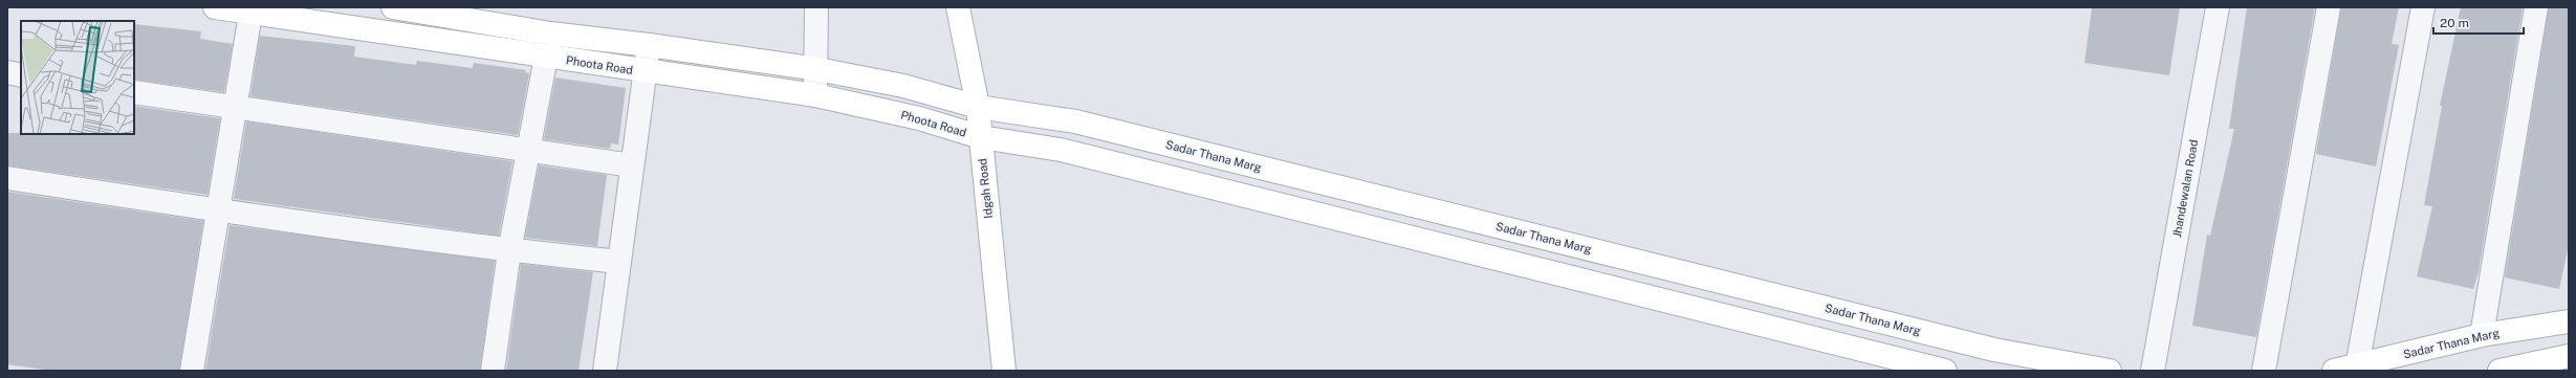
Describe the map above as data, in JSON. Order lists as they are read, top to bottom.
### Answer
{
  "streets": {
    "street": [
      "Phoota Road",
      "Sadar Thana Marg",
      "Idgah Road",
      "Jhandewalan Road"
    ]
  },
  "crossings": [
    ["Phoota Road", "Idgah Road"],
    ["Sadar Thana Marg", "Idgah Road"]
  ],
  "scale_bar": "20 m"
}
